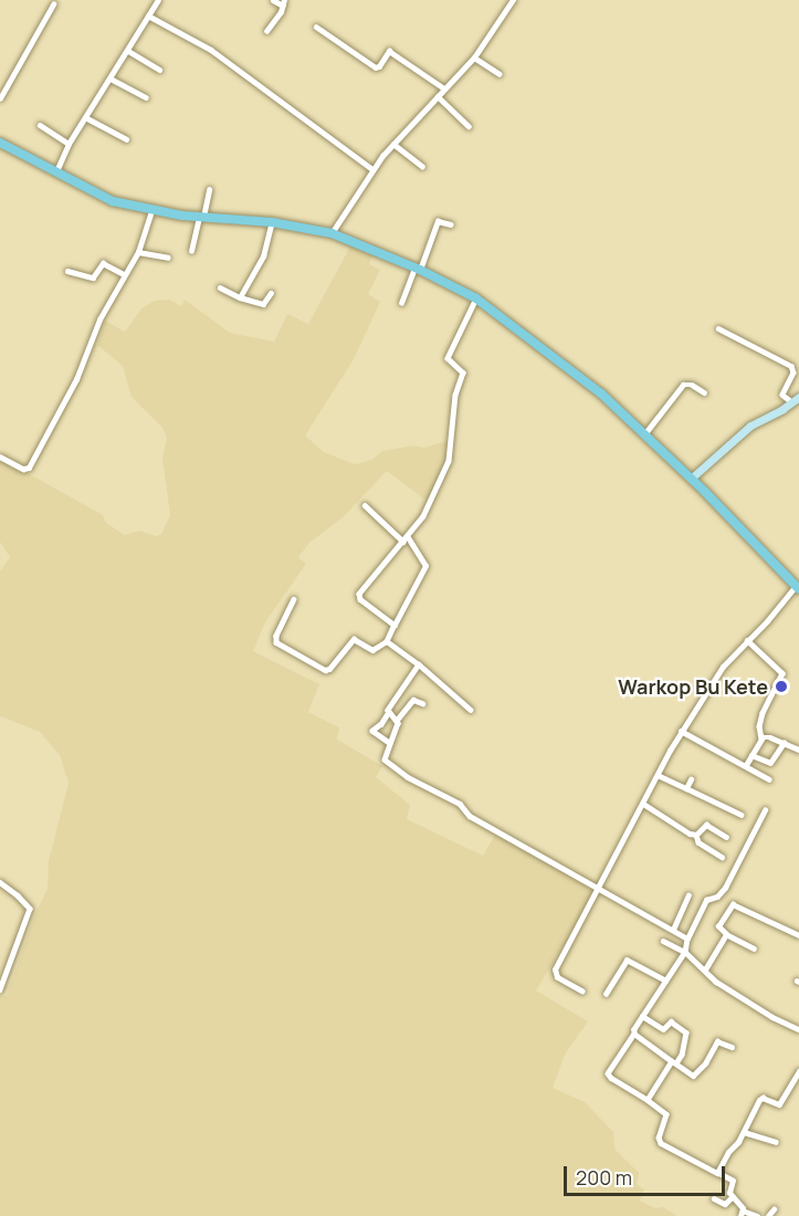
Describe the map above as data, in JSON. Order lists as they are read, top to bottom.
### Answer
{
  "places": ["Warkop Bu Kete"],
  "scale_bar": "200 m"
}
